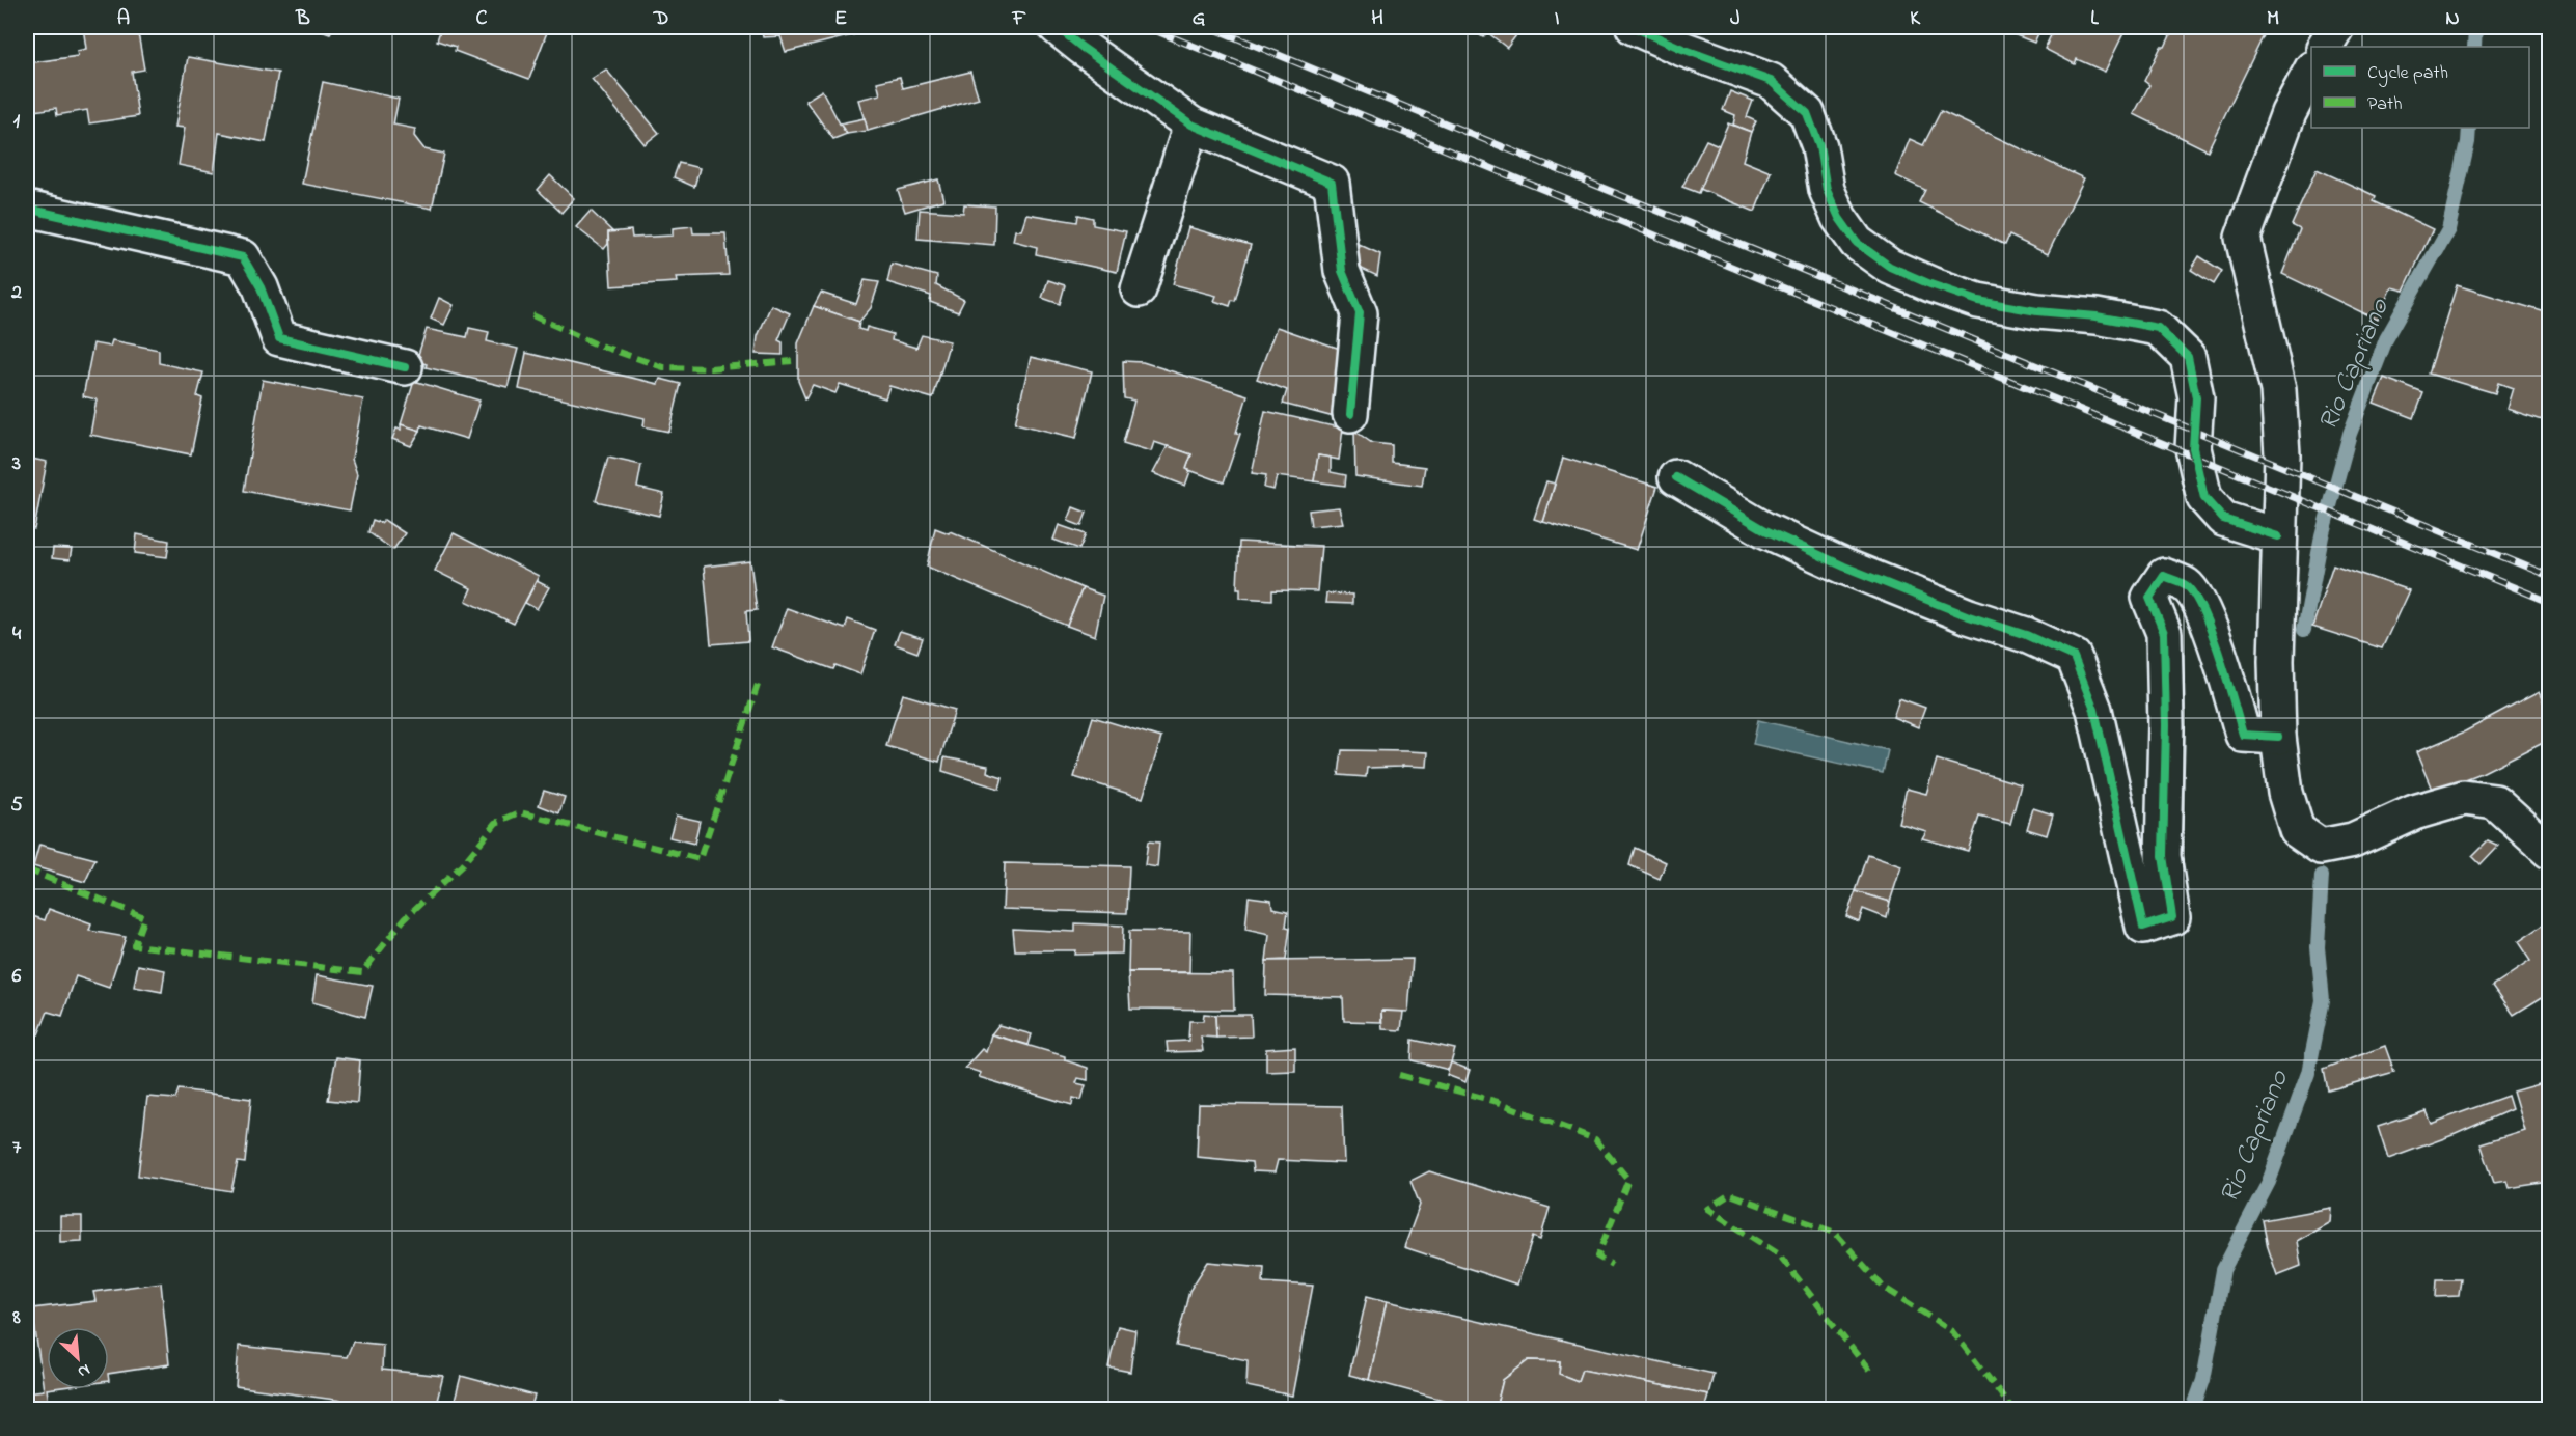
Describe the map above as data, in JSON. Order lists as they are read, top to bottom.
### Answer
{
  "water": ["Rio Capriano"],
  "legend": ["Cycle path", "Path"],
  "north": "bottom right",
  "grid": {
    "columns": [
      "A",
      "B",
      "C",
      "D",
      "E",
      "F",
      "G",
      "H",
      "I",
      "J",
      "K",
      "L",
      "M",
      "N"
    ],
    "rows": [
      "1",
      "2",
      "3",
      "4",
      "5",
      "6",
      "7",
      "8"
    ]
  }
}
